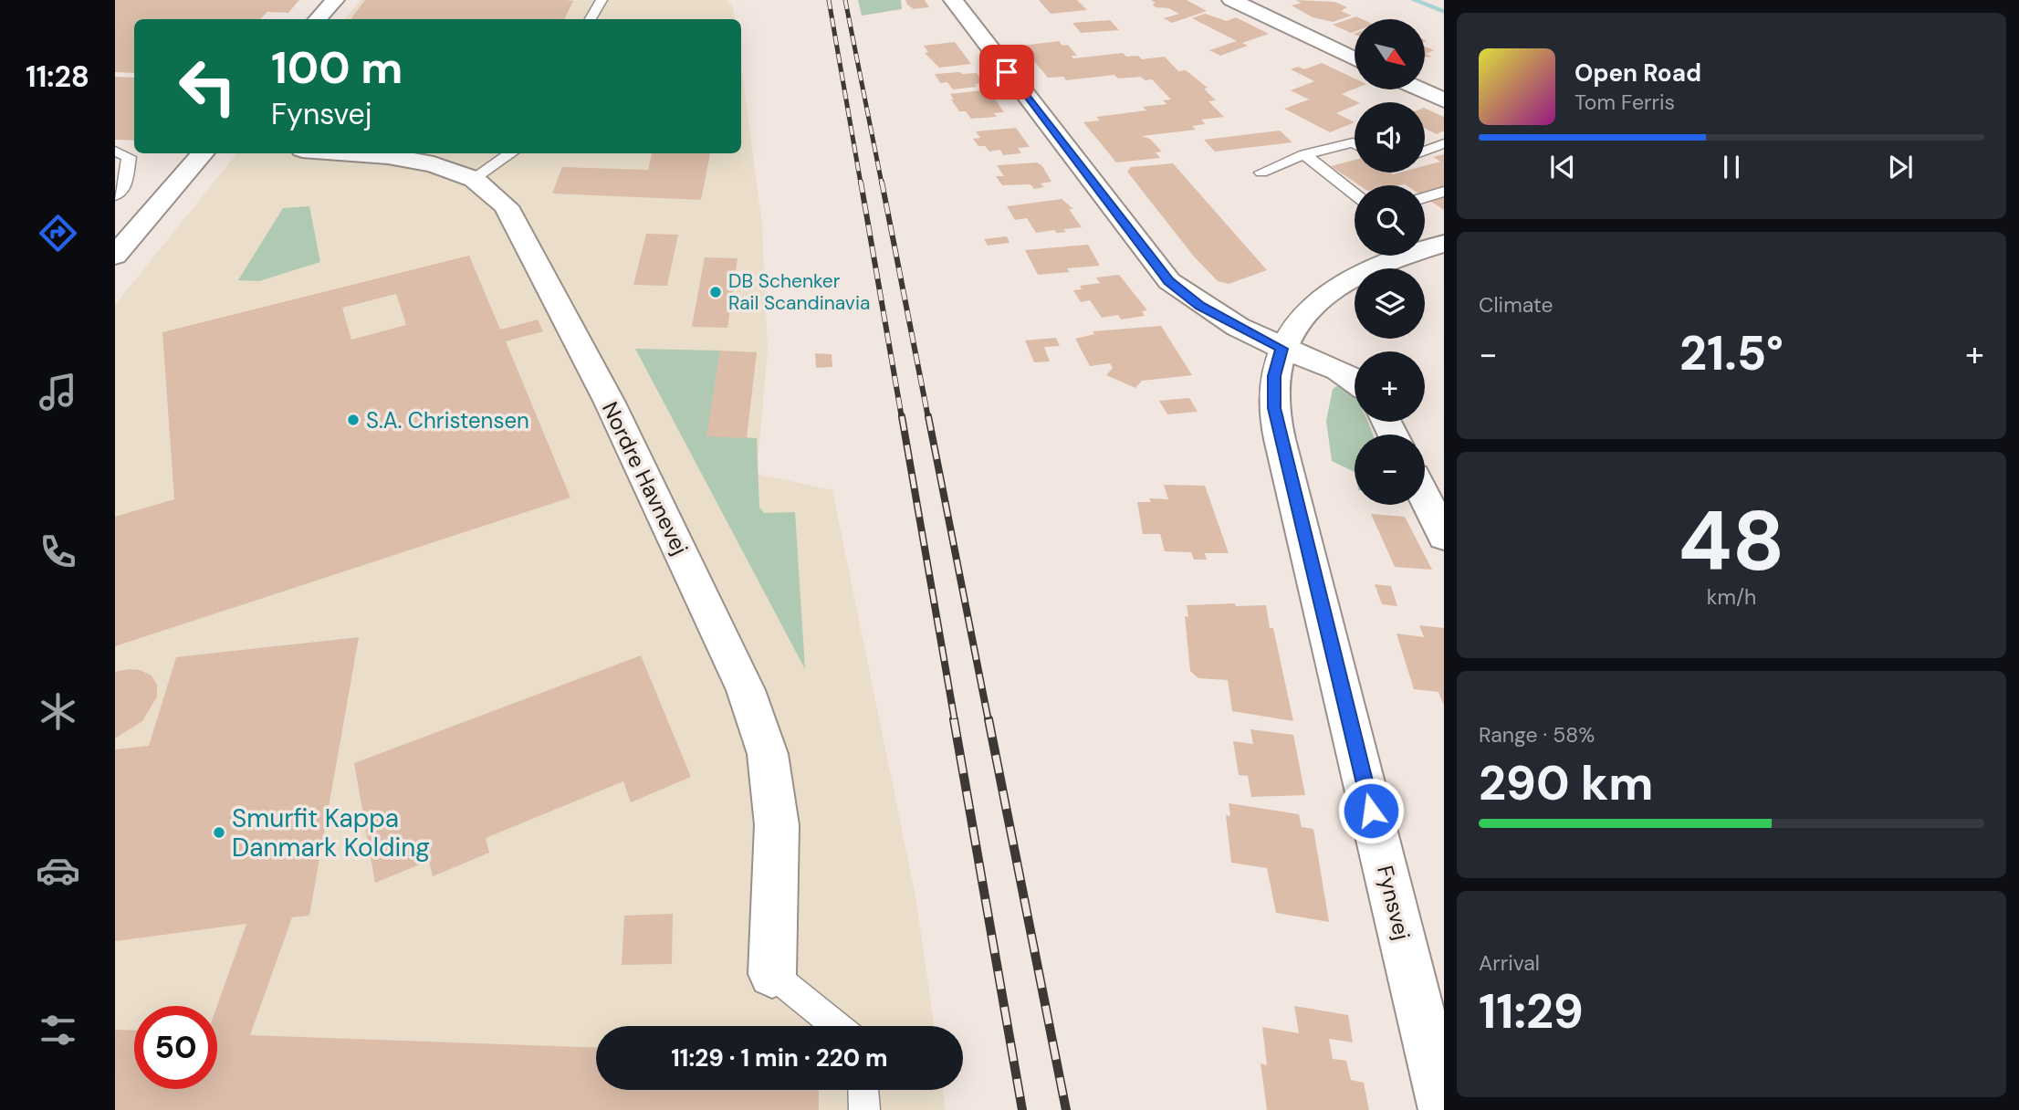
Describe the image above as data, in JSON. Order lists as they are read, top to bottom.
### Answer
{
  "streets": {
    "street": ["Nordre Havnevej", "Fynsvej"]
  },
  "places": ["DB Schenker Rail Scandinavia", "S.A. Christensen", "Smurfit Kappa Danmark Kolding"],
  "north": "bottom right",
  "page": {
    "tabs": "11:28",
    "map_buttons": ["+", "−"],
    "turn": ["100 m", "Fynsvej"],
    "song": ["Open Road", "Tom Ferris"],
    "tile": [
      "Climate",
      ["48", "km/h"],
      ["Range · 58%", "290 km"],
      ["Arrival", "11:29"]
    ],
    "heat": ["−", "21.5°", "+"],
    "limit": "50",
    "trip": "11:29 · 1 min · 220 m"
  }
}
